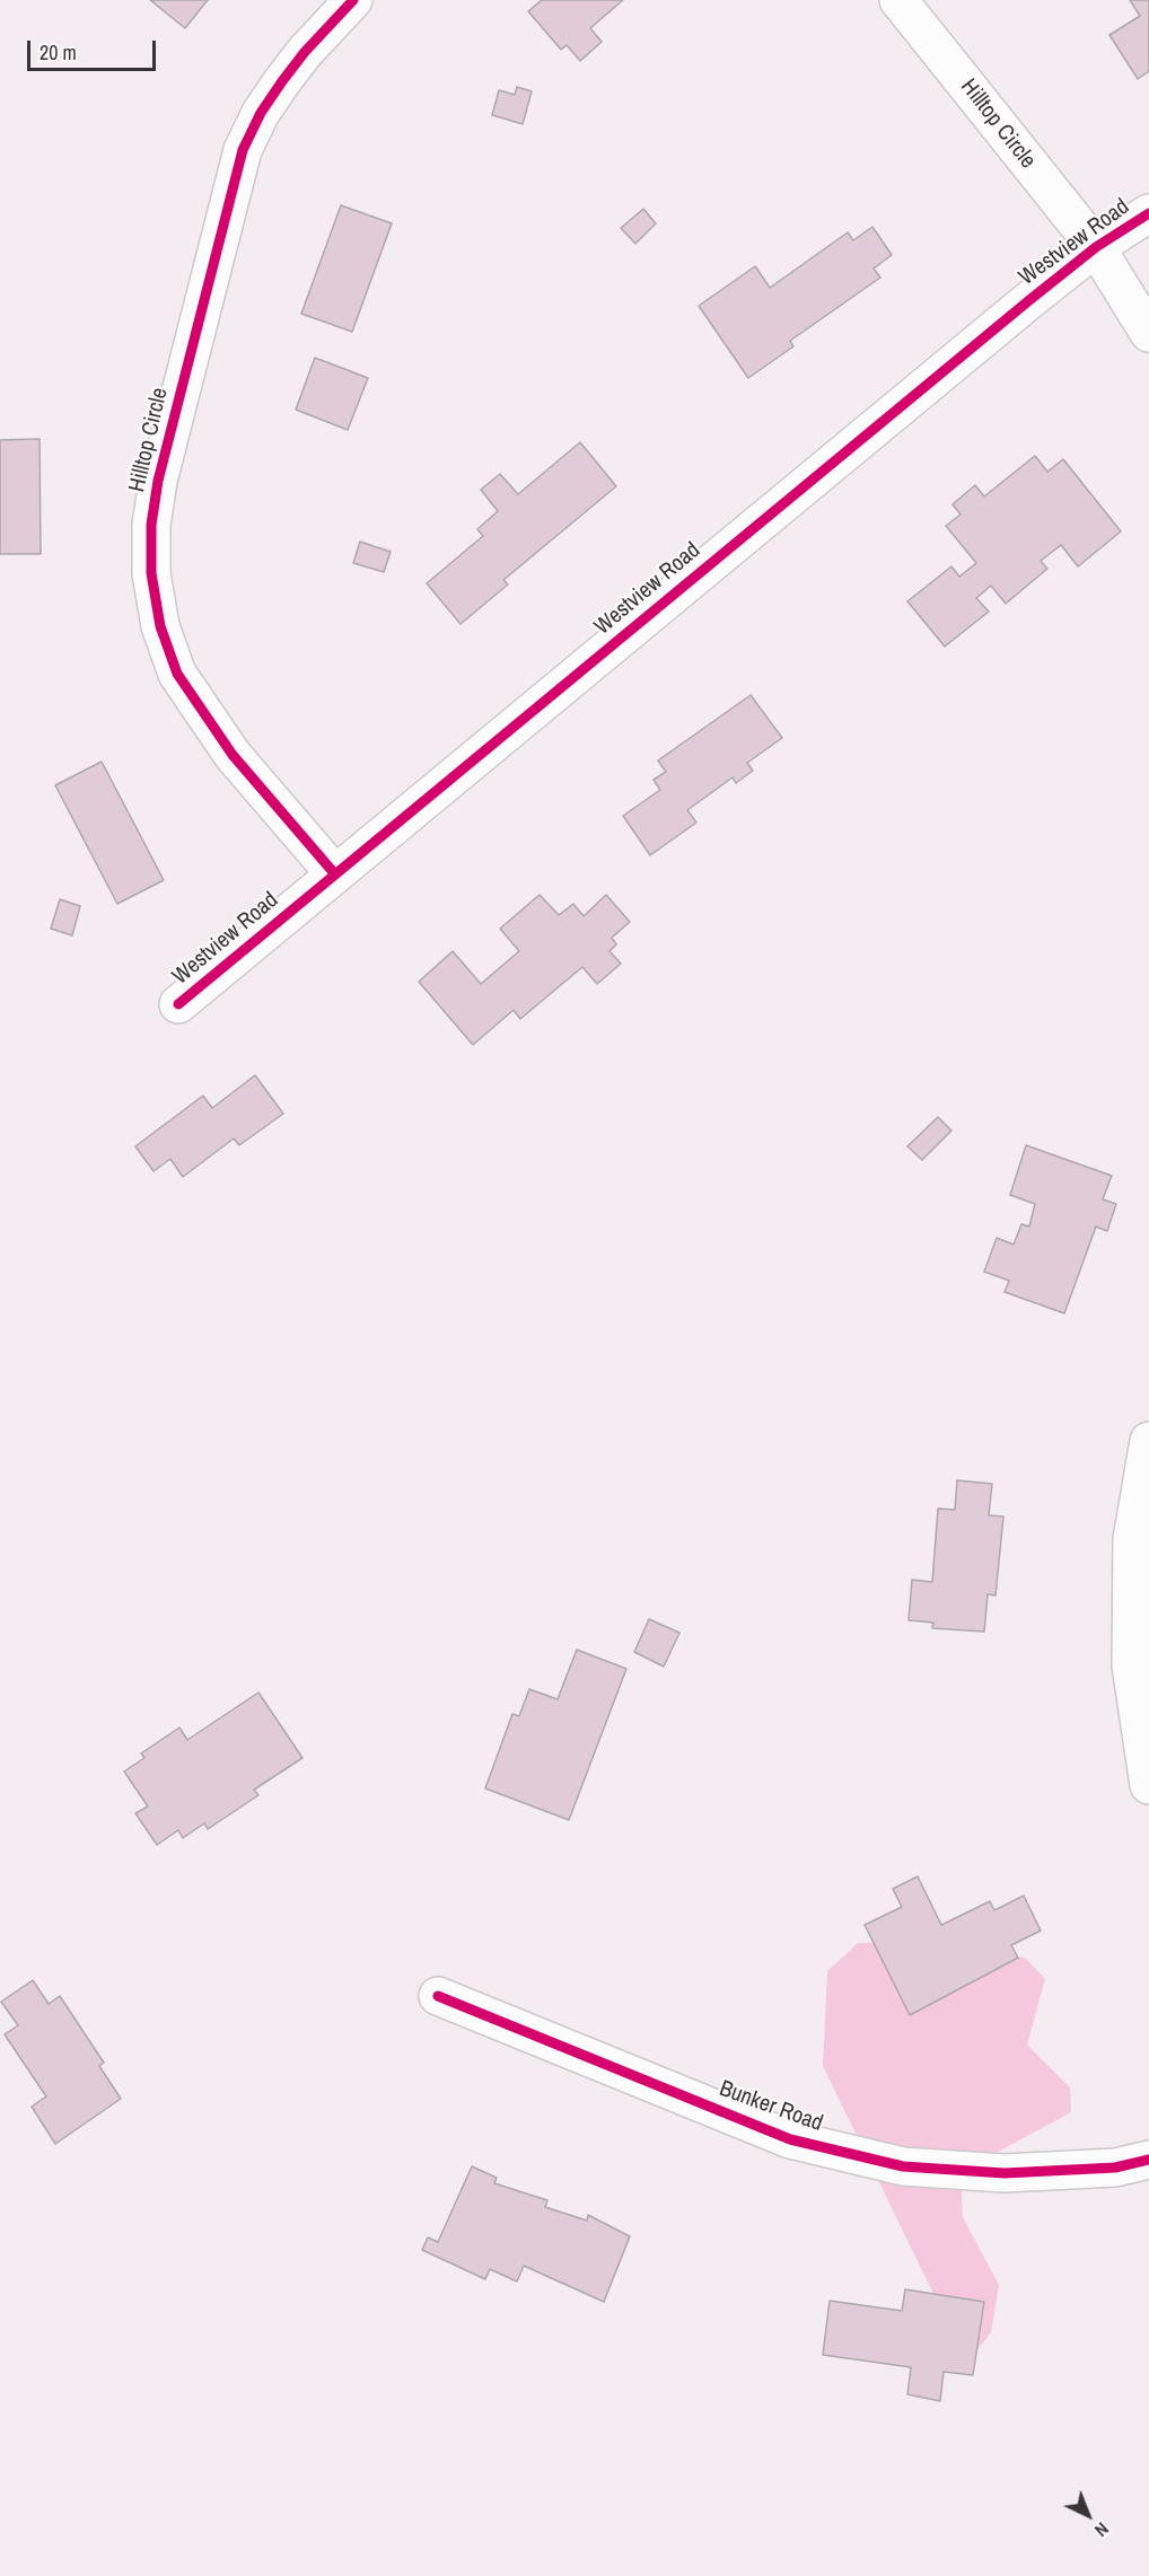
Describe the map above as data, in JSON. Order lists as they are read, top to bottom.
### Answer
{
  "streets": {
    "street": ["Hilltop Circle", "Westview Road", "Bunker Road"]
  },
  "crossings": [
    ["Hilltop Circle", "Westview Road"]
  ],
  "scale_bar": "20 m",
  "north": "bottom right"
}
